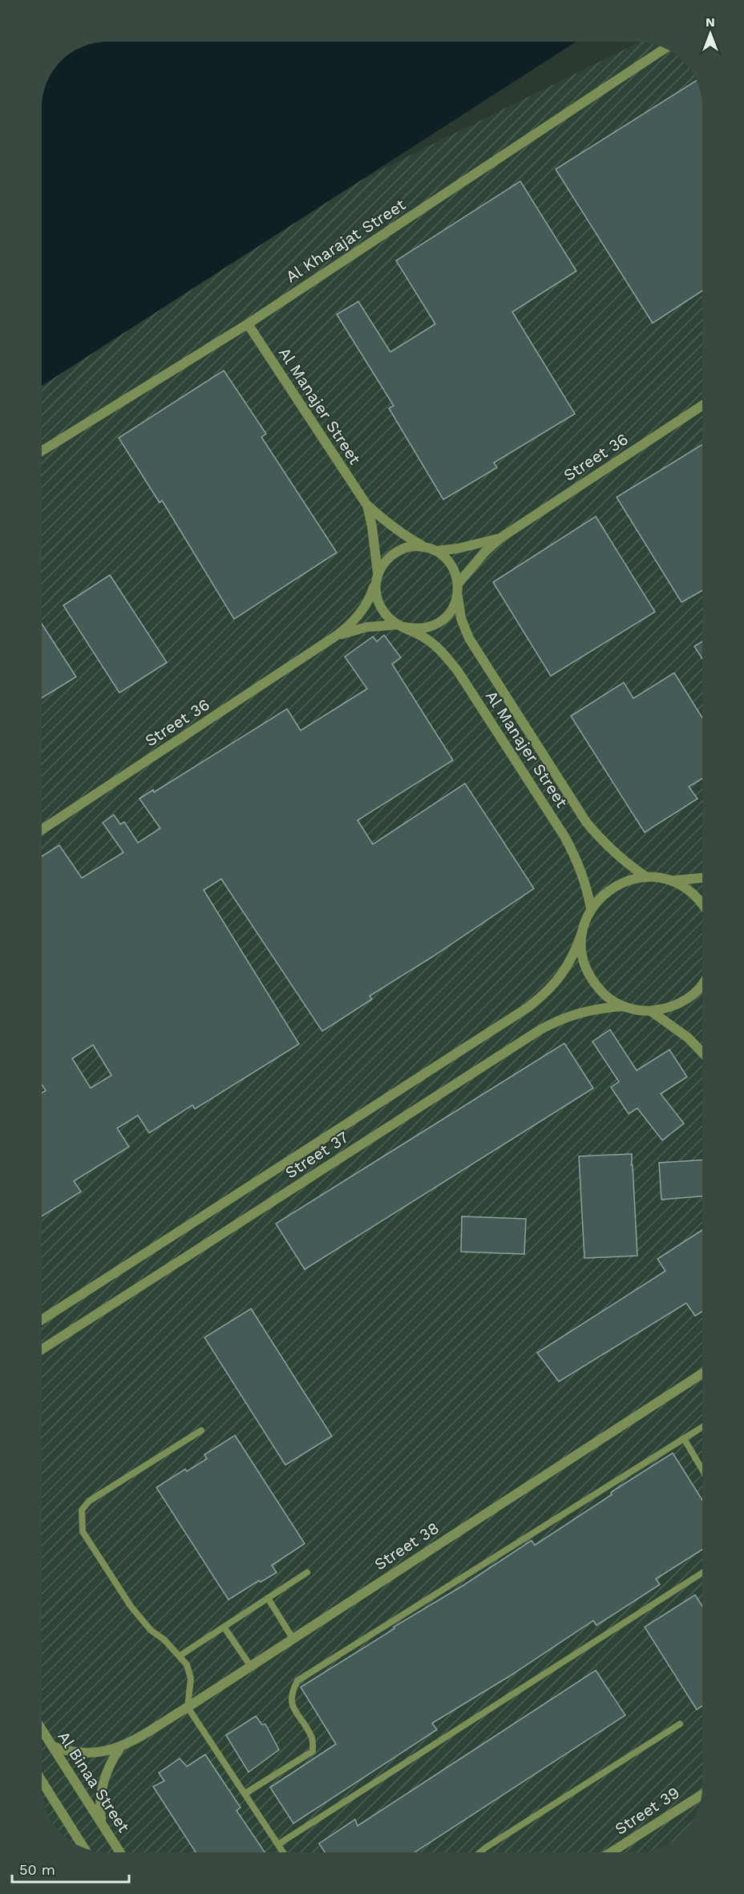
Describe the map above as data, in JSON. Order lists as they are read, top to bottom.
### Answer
{
  "streets": {
    "street": [
      "Al Kharajat Street",
      "Al Manajer Street",
      "Street 36",
      "Street 37",
      "Street 38",
      "Al Binaa Street",
      "Street 39"
    ]
  },
  "crossings": [
    ["Al Kharajat Street", "Al Manajer Street"],
    ["Al Manajer Street", "Street 36"],
    ["Al Manajer Street", "Street 37"],
    ["Street 38", "Al Binaa Street"]
  ],
  "scale_bar": "50 m",
  "north": "top"
}
